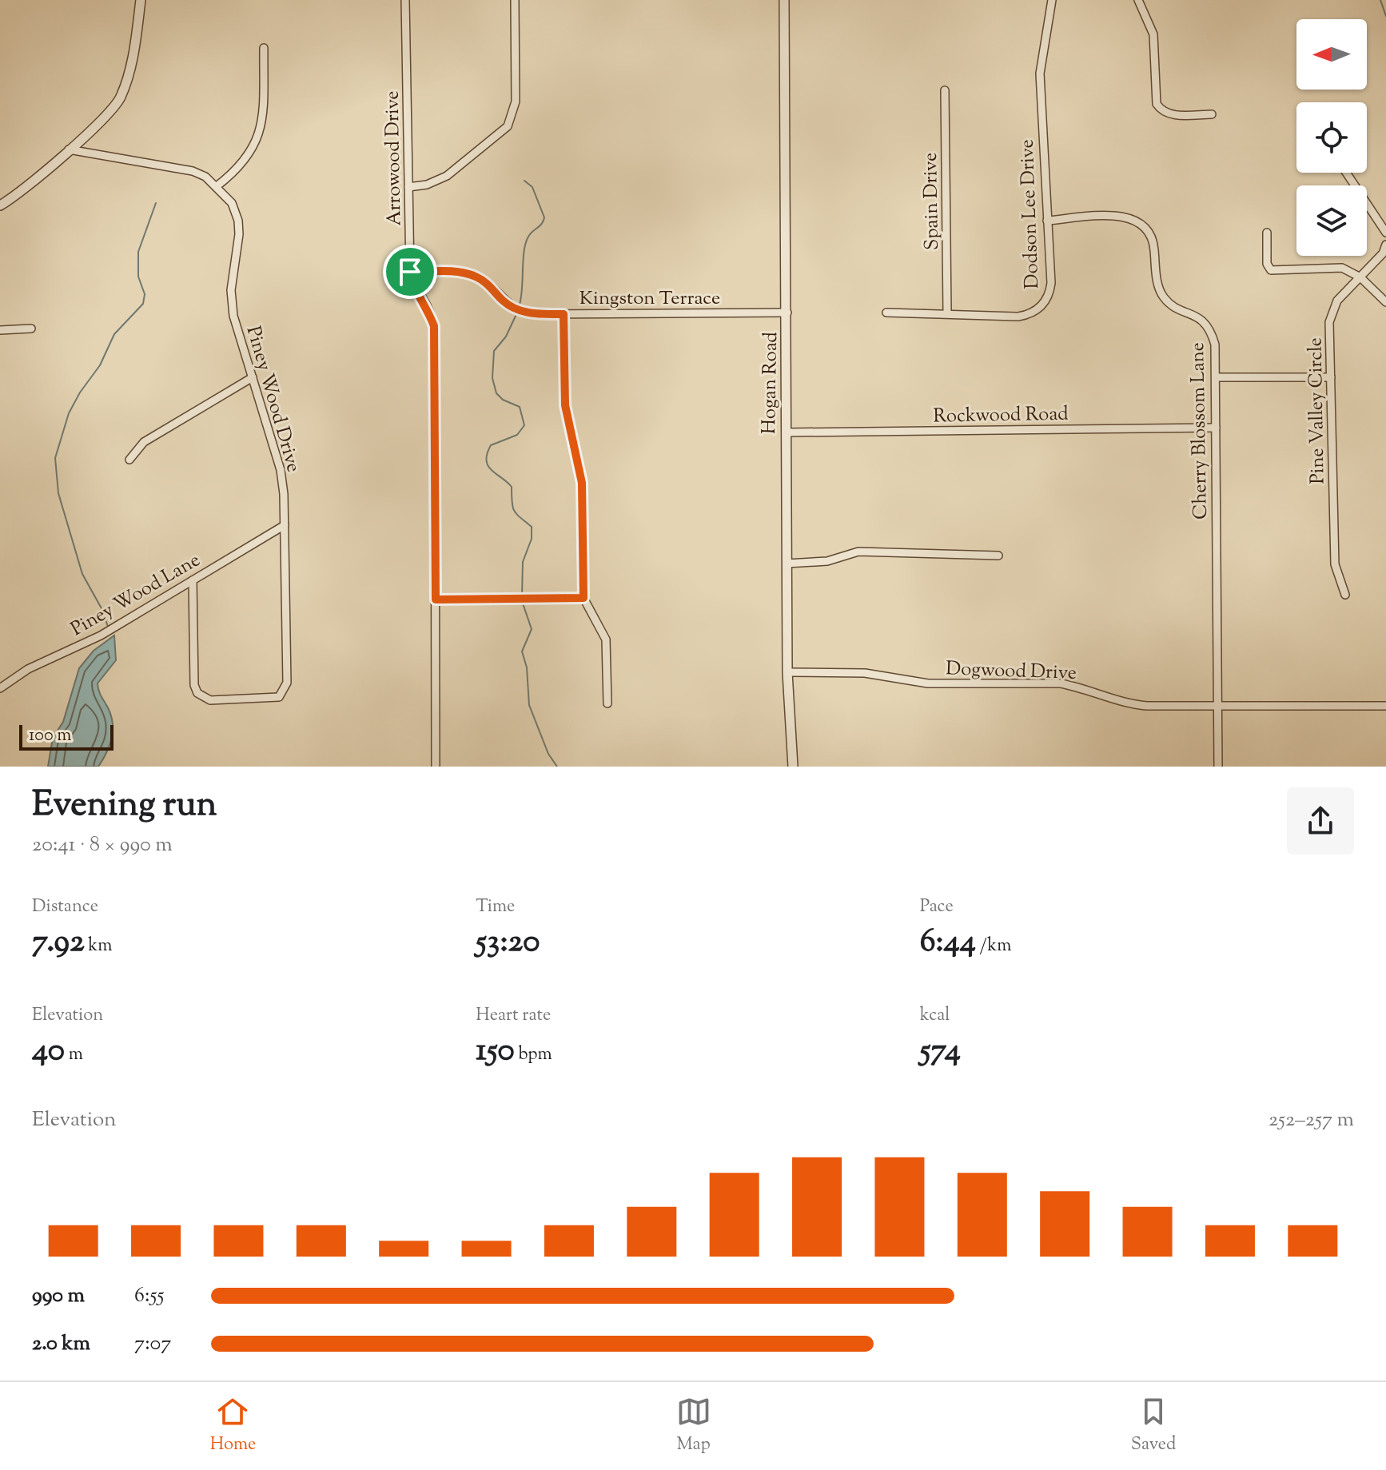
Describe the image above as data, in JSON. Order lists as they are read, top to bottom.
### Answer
{
  "streets": {
    "street": [
      "Arrowood Drive",
      "Spain Drive",
      "Dodson Lee Drive",
      "Kingston Terrace",
      "Hogan Road",
      "Piney Wood Drive",
      "Pine Valley Circle",
      "Rockwood Road",
      "Cherry Blossom Lane",
      "Piney Wood Lane",
      "Dogwood Drive"
    ]
  },
  "crossings": [
    ["Arrowood Drive", "Kingston Terrace"],
    ["Spain Drive", "Dodson Lee Drive"],
    ["Dodson Lee Drive", "Cherry Blossom Lane"],
    ["Kingston Terrace", "Hogan Road"],
    ["Hogan Road", "Rockwood Road"],
    ["Hogan Road", "Dogwood Drive"],
    ["Piney Wood Drive", "Piney Wood Lane"],
    ["Rockwood Road", "Cherry Blossom Lane"],
    ["Cherry Blossom Lane", "Dogwood Drive"]
  ],
  "scale_bar": "100 m",
  "north": "left",
  "page": {
    "scale": "100 m",
    "heading": ["Evening run", "20:41 · 8 × 990 m"],
    "stats": [
      ["Distance", "7.92 km"],
      ["Time", "53:20"],
      ["Pace", "6:44 /km"],
      ["Elevation", "40 m"],
      ["Heart rate", "150 bpm"],
      ["kcal", "574"]
    ],
    "chart": ["Elevation", "252–257 m"],
    "list": [
      {
        "name": "990 m",
        "note": "6:55"
      },
      {
        "name": "2.0 km",
        "note": "7:07"
      }
    ],
    "tabs": ["Home", "Map", "Saved"]
  }
}
